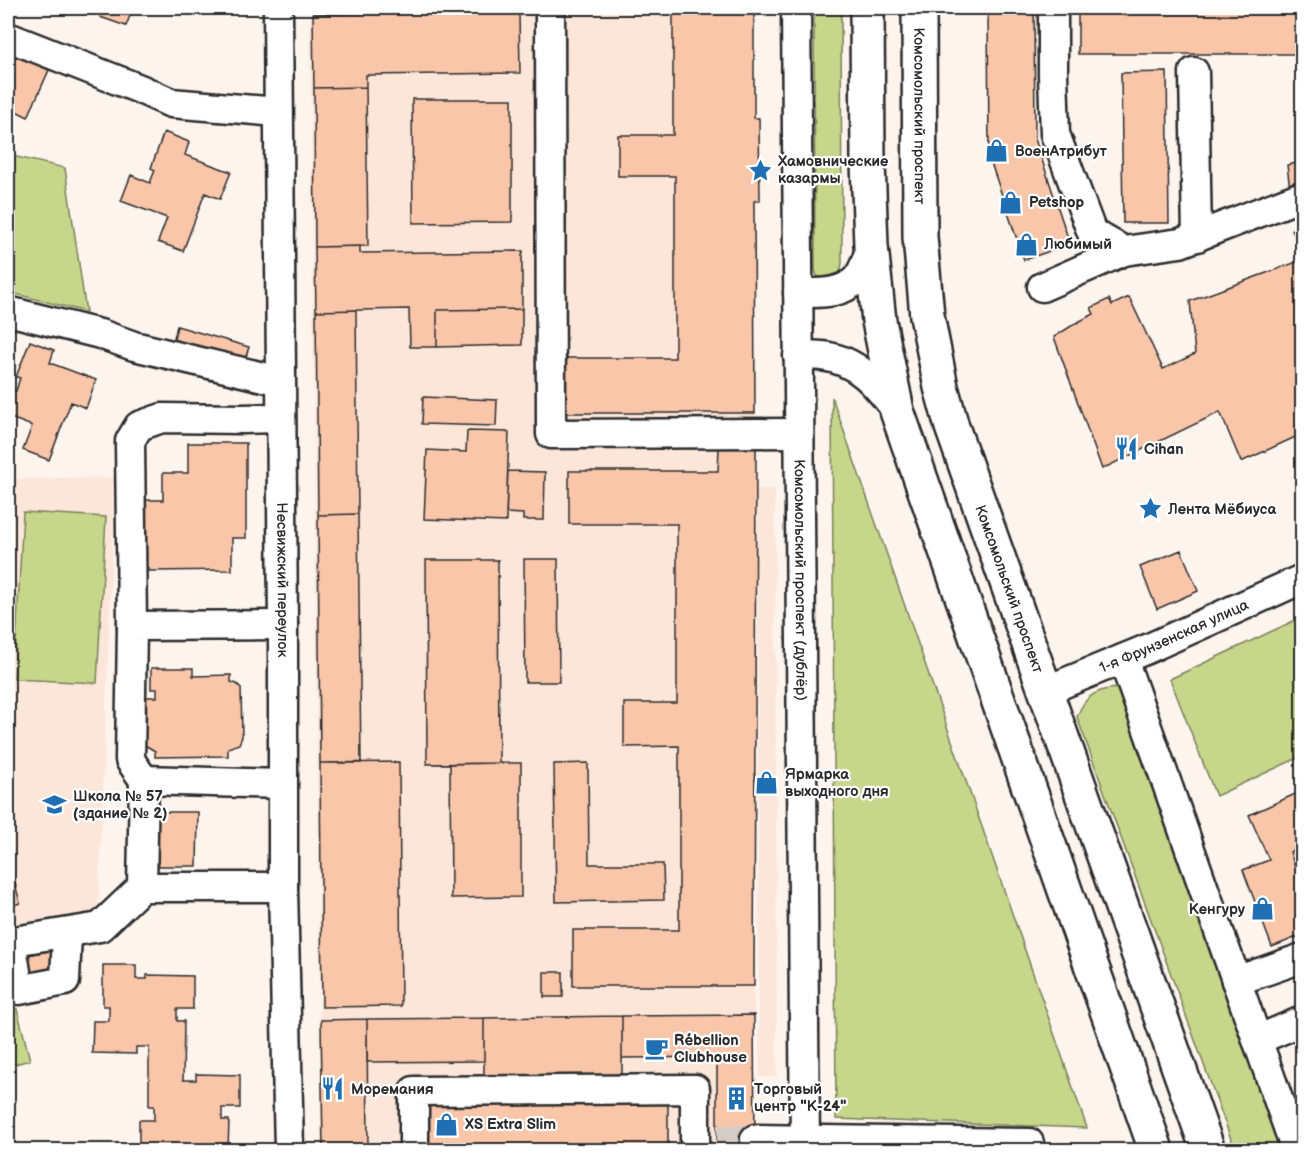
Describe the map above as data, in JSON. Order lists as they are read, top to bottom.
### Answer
{
  "streets": {
    "main road": ["Комсомольский проспект"],
    "street": ["Несвижский переулок", "Комсомольский проспект (дублёр)", "1-я Фрунзенская улица"]
  },
  "crossings": [
    ["Комсомольский проспект", "1-я Фрунзенская улица"]
  ],
  "places": {
    "shop": [
      "ВоенАтрибут",
      "Petshop",
      "Любимый",
      "Ярмарка выходного дня",
      "Кенгуру",
      "XS Extra Slim"
    ],
    "place": ["Хамовнические казармы", "Лента Мёбиуса"],
    "restaurant": ["Cihan", "Моремания"],
    "school or university": ["Школа № 57 (здание № 2)"],
    "cafe": ["Rébellion Clubhouse"],
    "building": ["Торговый центр \"К-24\""]
  }
}
